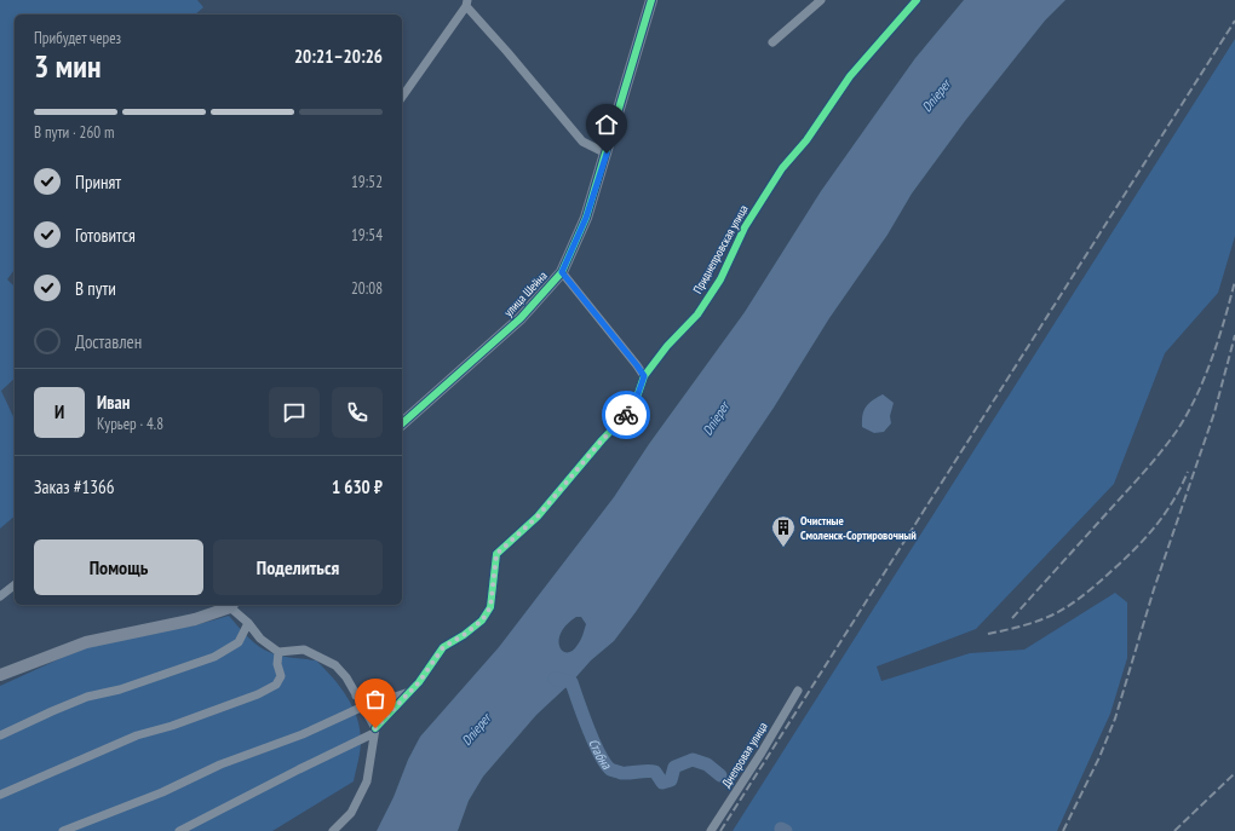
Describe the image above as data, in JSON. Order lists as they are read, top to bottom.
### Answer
{
  "streets": {
    "street": ["Приднепровская улица", "улица Шейна", "Днепровая улица"]
  },
  "water": ["Dnieper", "Стабна"],
  "places": {
    "building": ["Очистные Смоленск-Сортировочный"]
  },
  "page": {
    "heading": ["3 мин", "Прибудет через", "20:21–20:26"],
    "panel": [
      "Иван",
      "Курьер · 4.8",
      "Заказ #1366",
      "1 630 ₽"
    ],
    "bar": "В пути · 260 m",
    "list": [
      ["Принят", "19:52"],
      ["Готовится", "19:54"],
      ["В пути", "20:08"],
      "Доставлен"
    ],
    "round": "И",
    "buttons": ["Помощь", "Поделиться"]
  }
}
